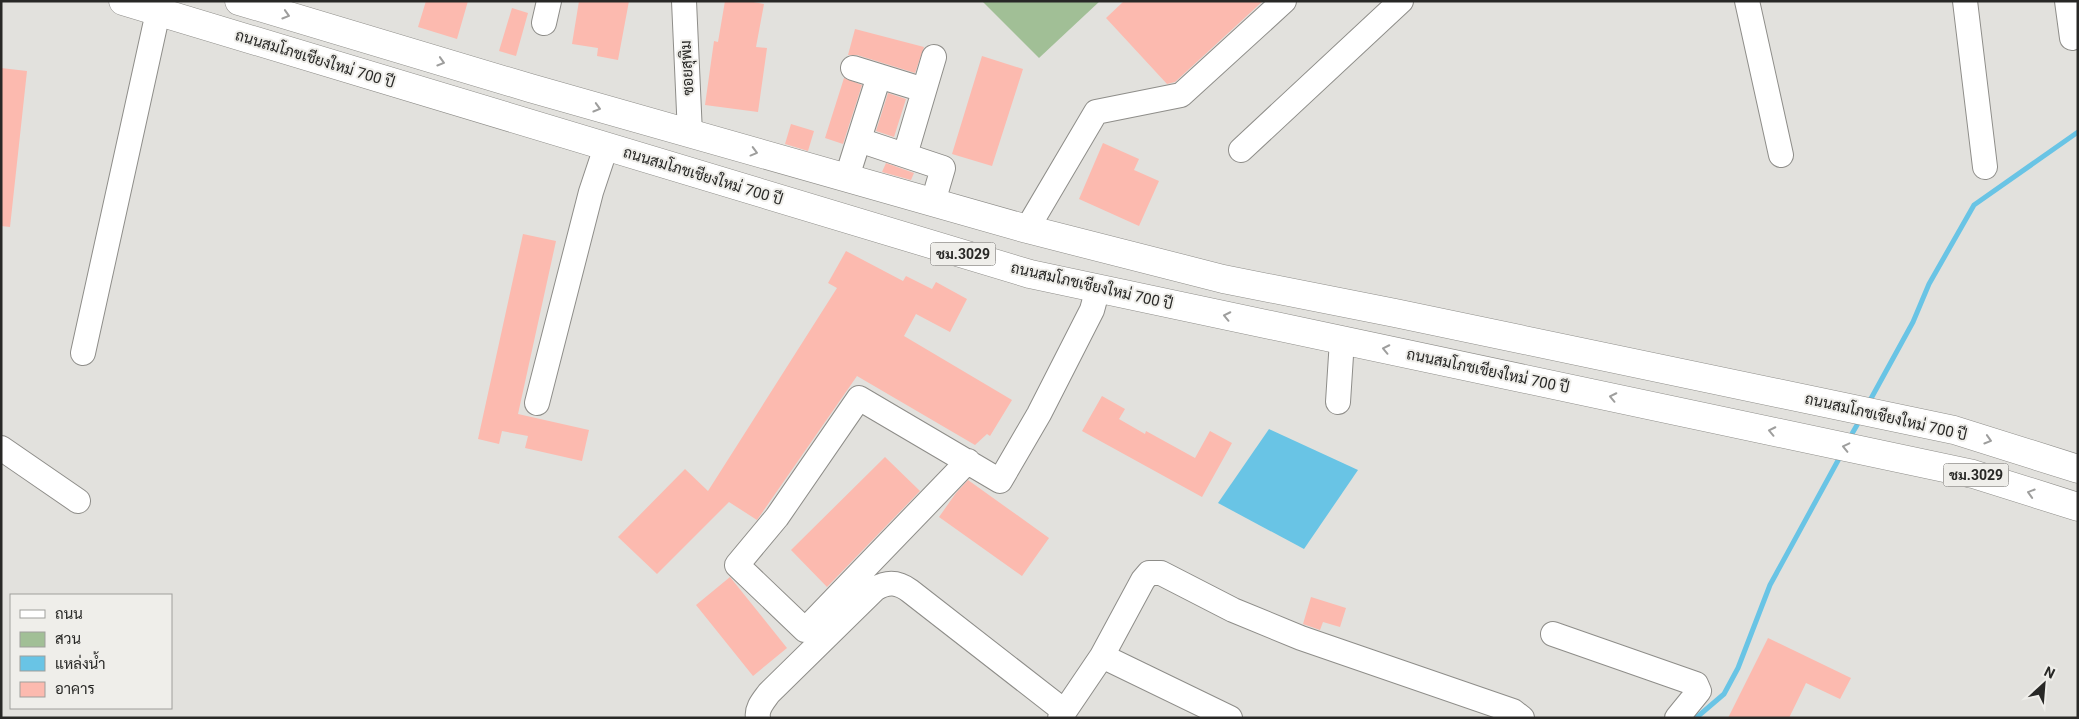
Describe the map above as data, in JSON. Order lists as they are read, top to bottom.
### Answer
{
  "streets": {
    "main road": ["ถนนสมโภชเชียงใหม่ 700 ปี", "ชม.3029"],
    "street": ["ซอยสุพิม"]
  },
  "crossings": [
    ["ถนนสมโภชเชียงใหม่ 700 ปี", "ซอยสุพิม"]
  ],
  "legend": [
    "ถนน",
    "สวน",
    "แหล่งน้ำ",
    "อาคาร"
  ],
  "north": "top right"
}
